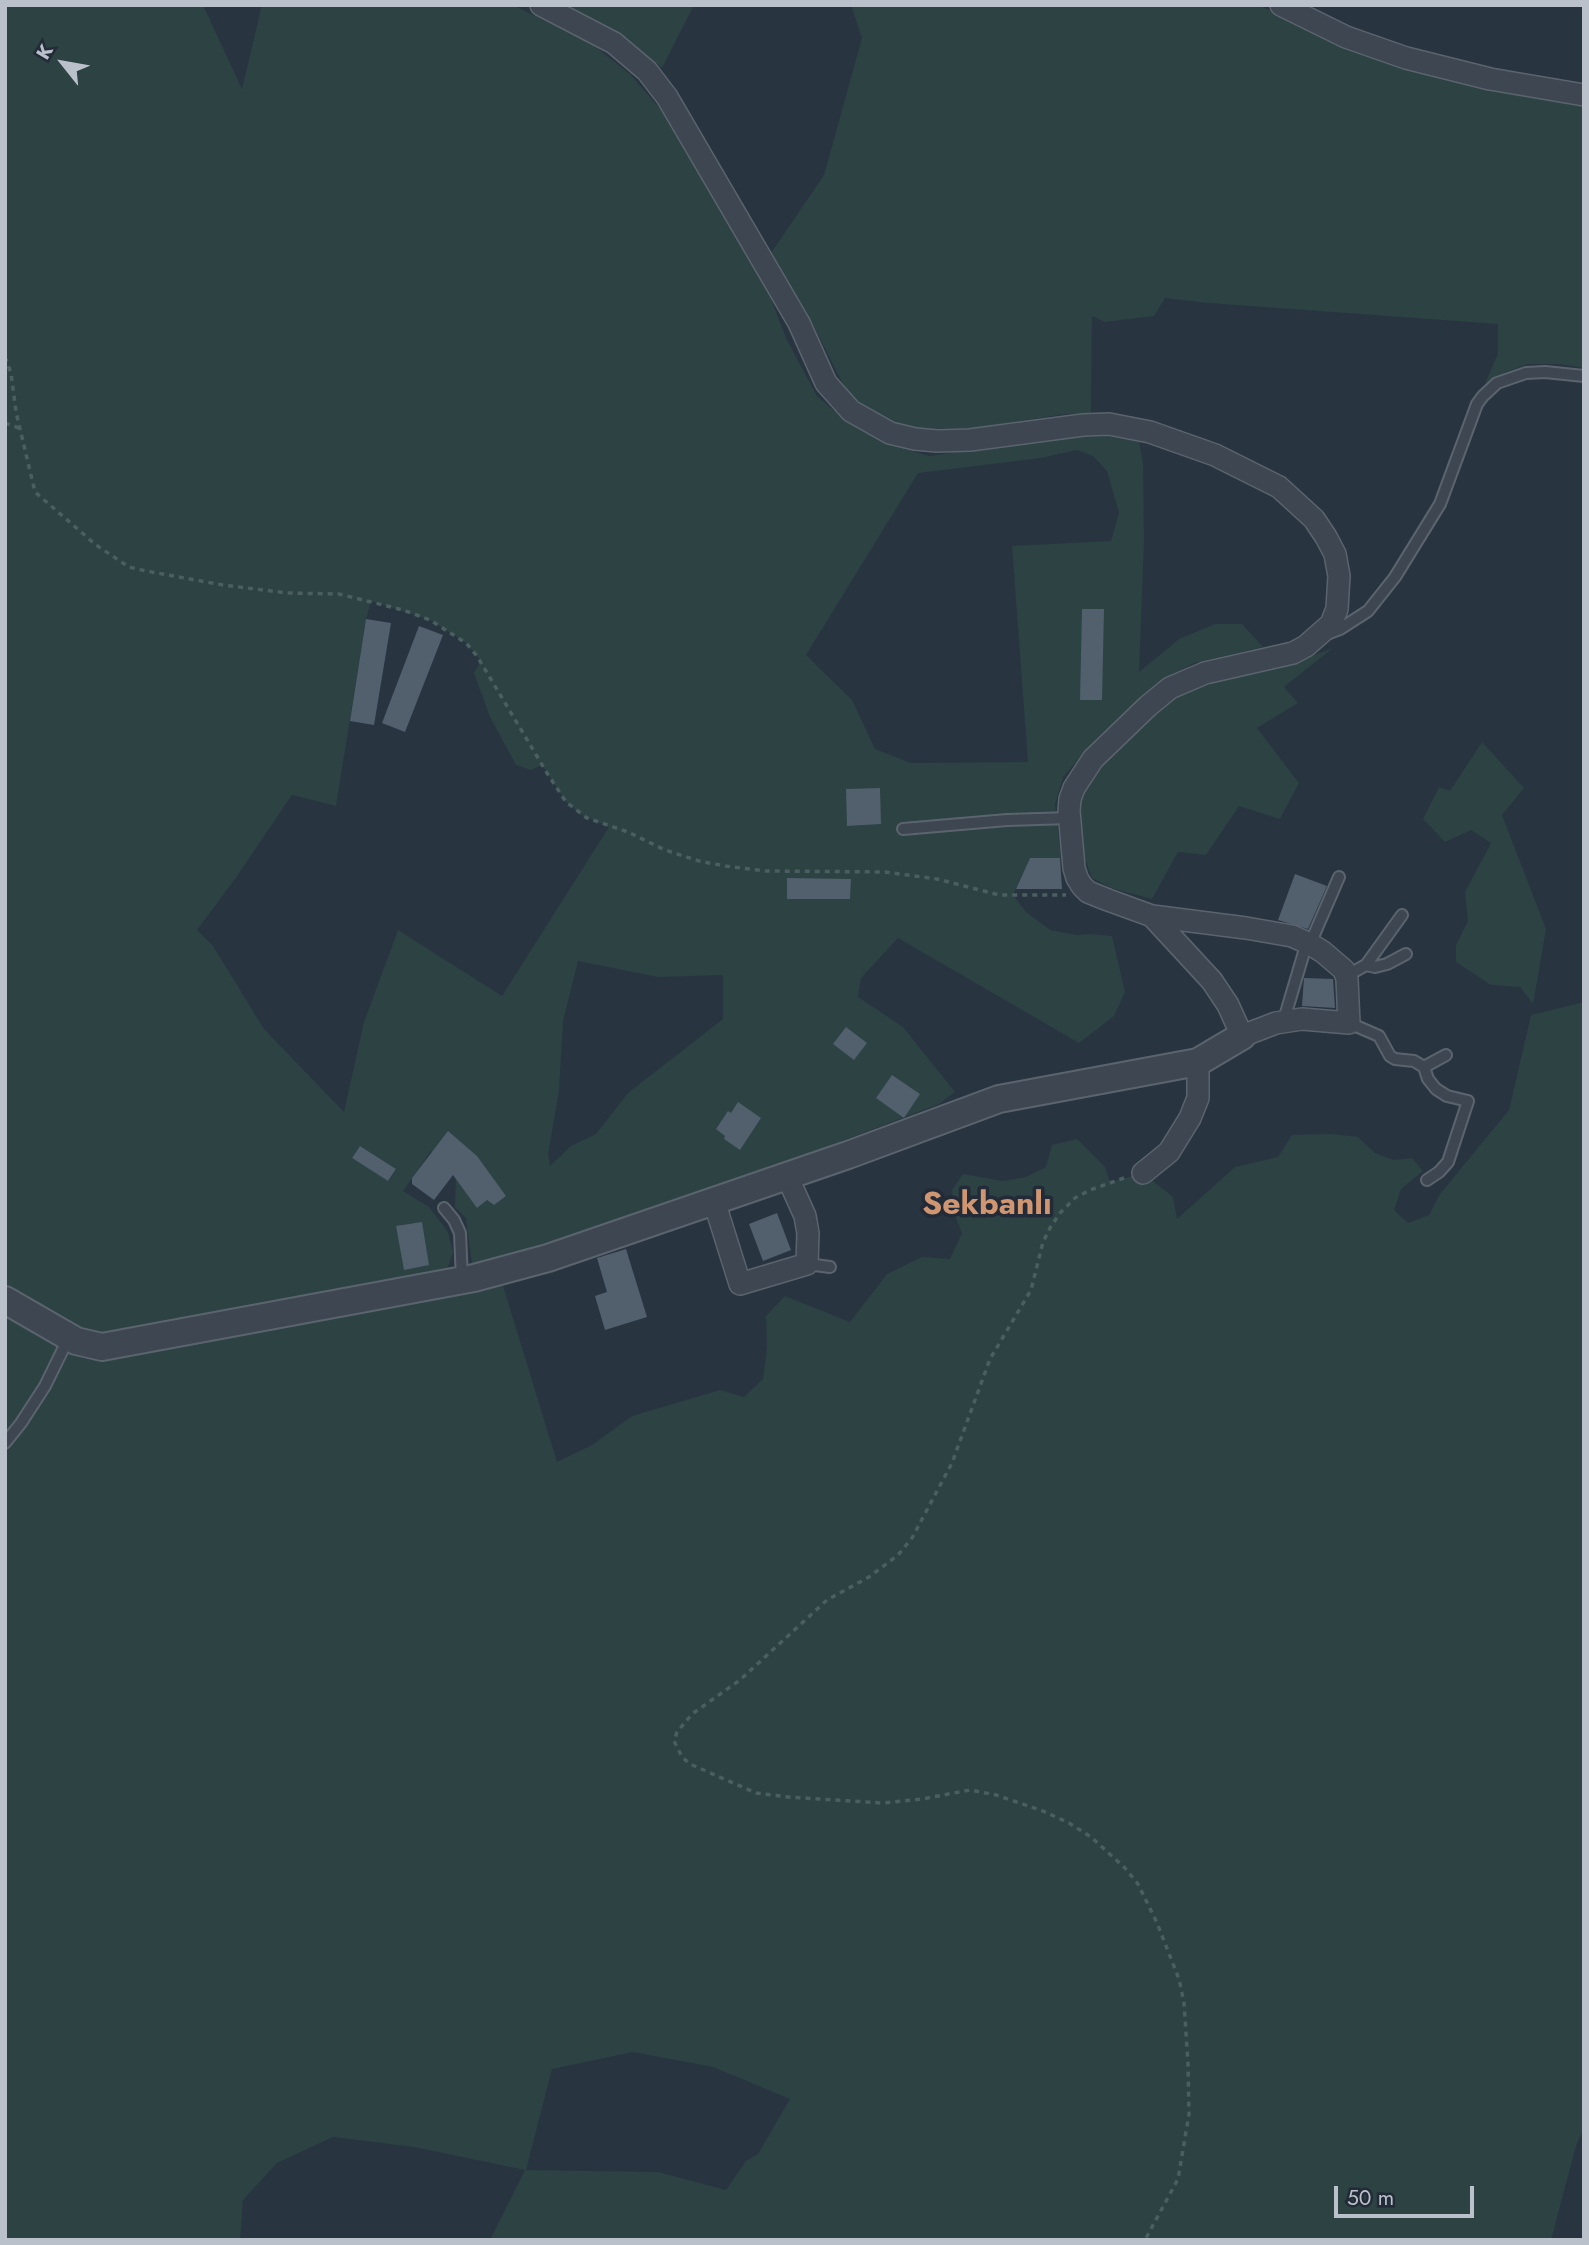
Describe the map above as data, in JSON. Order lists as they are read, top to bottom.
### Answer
{
  "districts": ["Sekbanlı"],
  "scale_bar": "50 m",
  "north": "top left"
}
